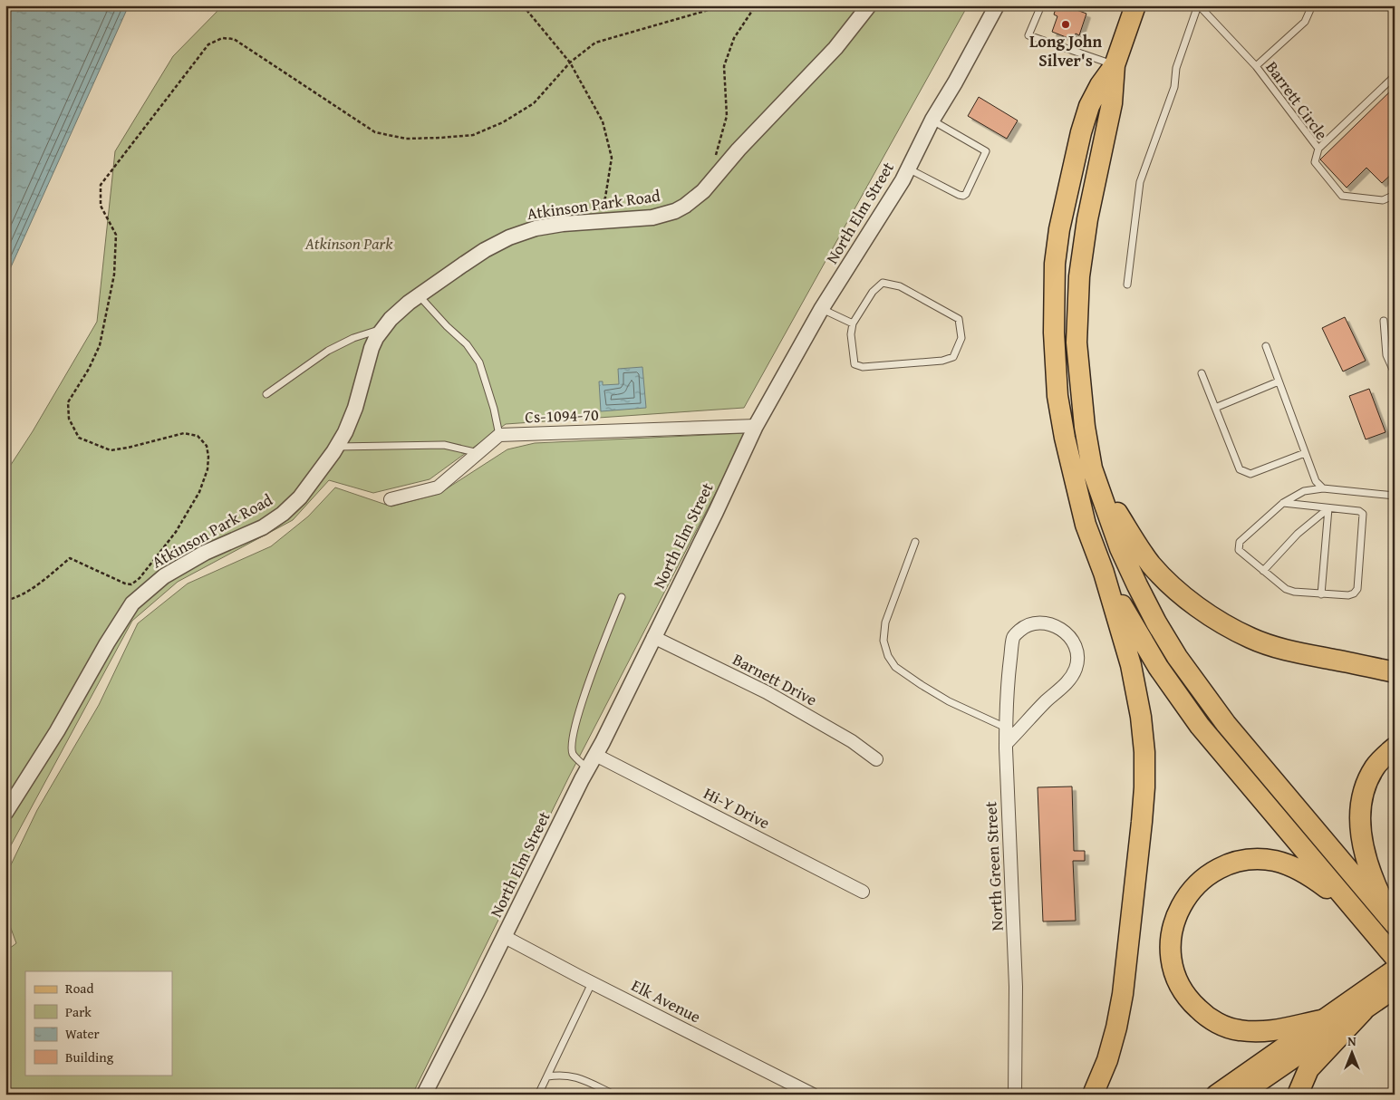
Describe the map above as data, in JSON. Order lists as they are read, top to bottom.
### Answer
{
  "streets": {
    "street": [
      "Atkinson Park Road",
      "North Elm Street",
      "Cs-1094-70",
      "Barnett Drive",
      "Hi-Y Drive",
      "North Green Street",
      "Elk Avenue"
    ],
    "lane": ["Barrett Circle"]
  },
  "crossings": [
    ["North Elm Street", "Cs-1094-70"],
    ["North Elm Street", "Barnett Drive"],
    ["North Elm Street", "Hi-Y Drive"],
    ["North Elm Street", "Elk Avenue"]
  ],
  "parks": ["Atkinson Park"],
  "places": ["Long John Silver's"],
  "legend": [
    "Road",
    "Park",
    "Water",
    "Building"
  ],
  "north": "top"
}
